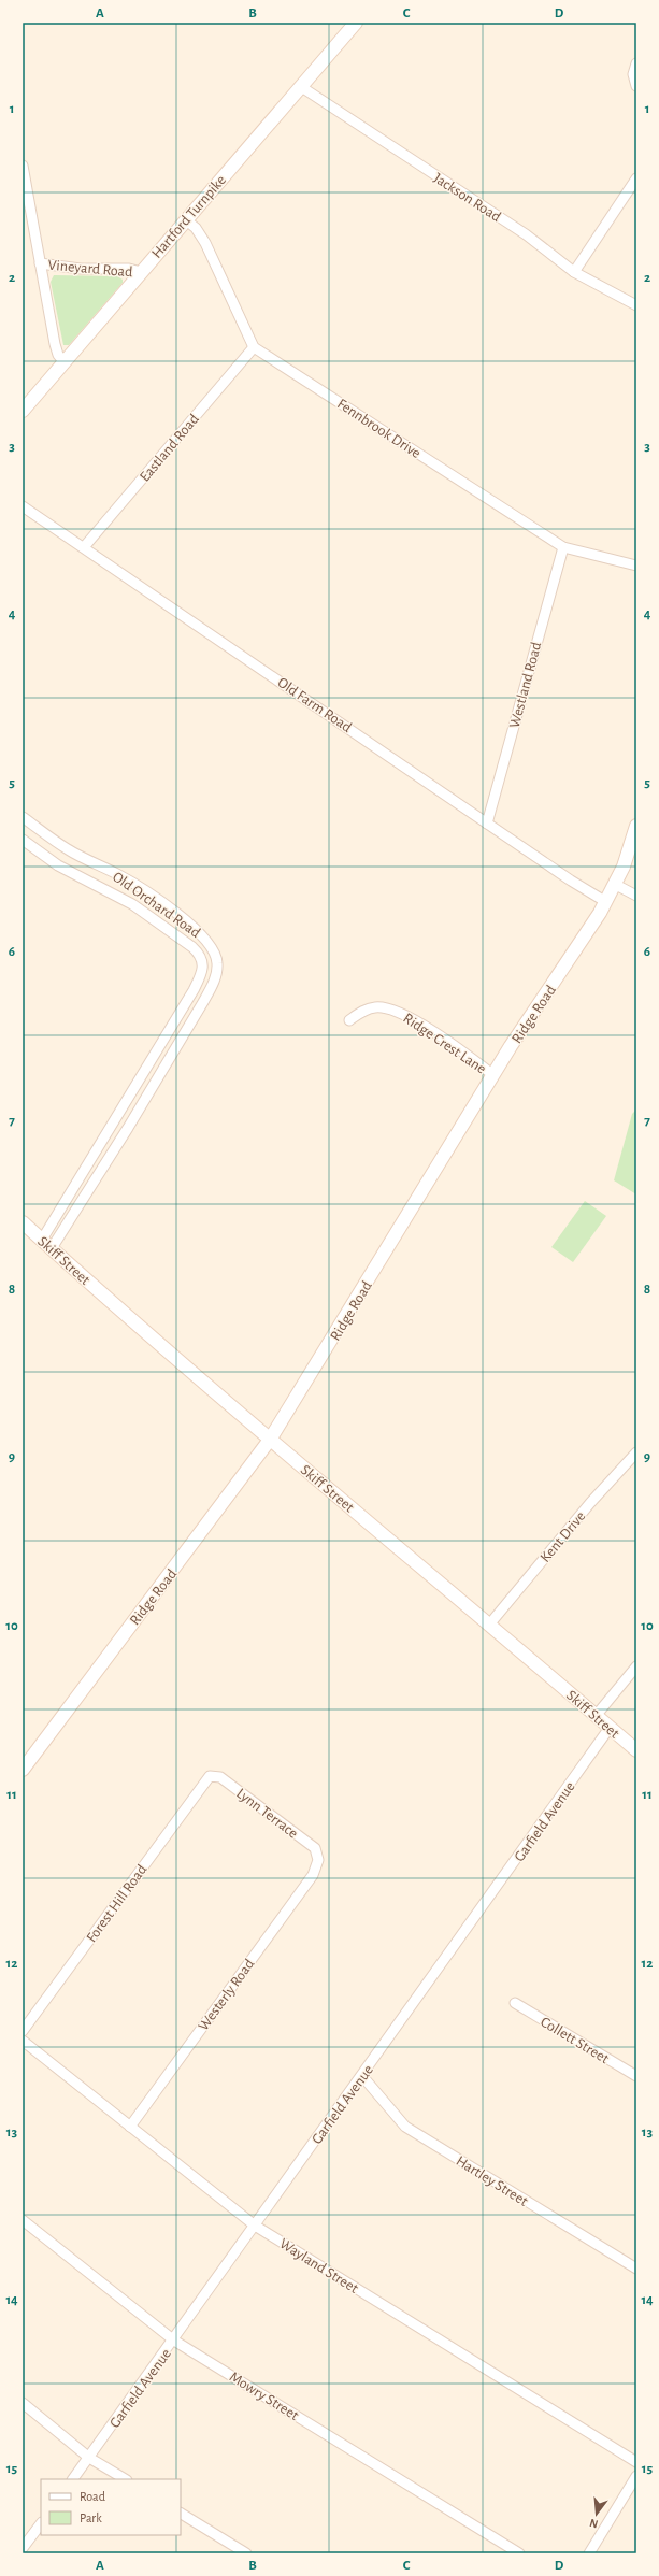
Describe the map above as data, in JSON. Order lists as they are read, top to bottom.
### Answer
{
  "streets": {
    "main road": ["Hartford Turnpike", "Ridge Road", "Skiff Street"],
    "street": [
      "Jackson Road",
      "Vineyard Road",
      "Fennbrook Drive",
      "Eastland Road",
      "Westland Road",
      "Old Farm Road",
      "Old Orchard Road",
      "Ridge Crest Lane",
      "Kent Drive",
      "Lynn Terrace",
      "Garfield Avenue",
      "Forest Hill Road",
      "Westerly Road",
      "Collett Street",
      "Hartley Street",
      "Wayland Street",
      "Mowry Street"
    ]
  },
  "crossings": [
    ["Jackson Road", "Hartford Turnpike"],
    ["Hartford Turnpike", "Vineyard Road"],
    ["Fennbrook Drive", "Eastland Road"],
    ["Fennbrook Drive", "Westland Road"],
    ["Eastland Road", "Old Farm Road"],
    ["Westland Road", "Old Farm Road"],
    ["Old Farm Road", "Ridge Road"],
    ["Old Orchard Road", "Skiff Street"],
    ["Ridge Road", "Ridge Crest Lane"],
    ["Ridge Road", "Skiff Street"],
    ["Skiff Street", "Kent Drive"],
    ["Skiff Street", "Garfield Avenue"],
    ["Lynn Terrace", "Forest Hill Road"],
    ["Lynn Terrace", "Westerly Road"],
    ["Garfield Avenue", "Hartley Street"],
    ["Garfield Avenue", "Wayland Street"],
    ["Garfield Avenue", "Mowry Street"],
    ["Westerly Road", "Wayland Street"]
  ],
  "legend": ["Road", "Park"],
  "north": "bottom",
  "grid": {
    "columns": [
      "A",
      "B",
      "C",
      "D"
    ],
    "rows": [
      "1",
      "2",
      "3",
      "4",
      "5",
      "6",
      "7",
      "8",
      "9",
      "10",
      "11",
      "12",
      "13",
      "14",
      "15"
    ]
  }
}
